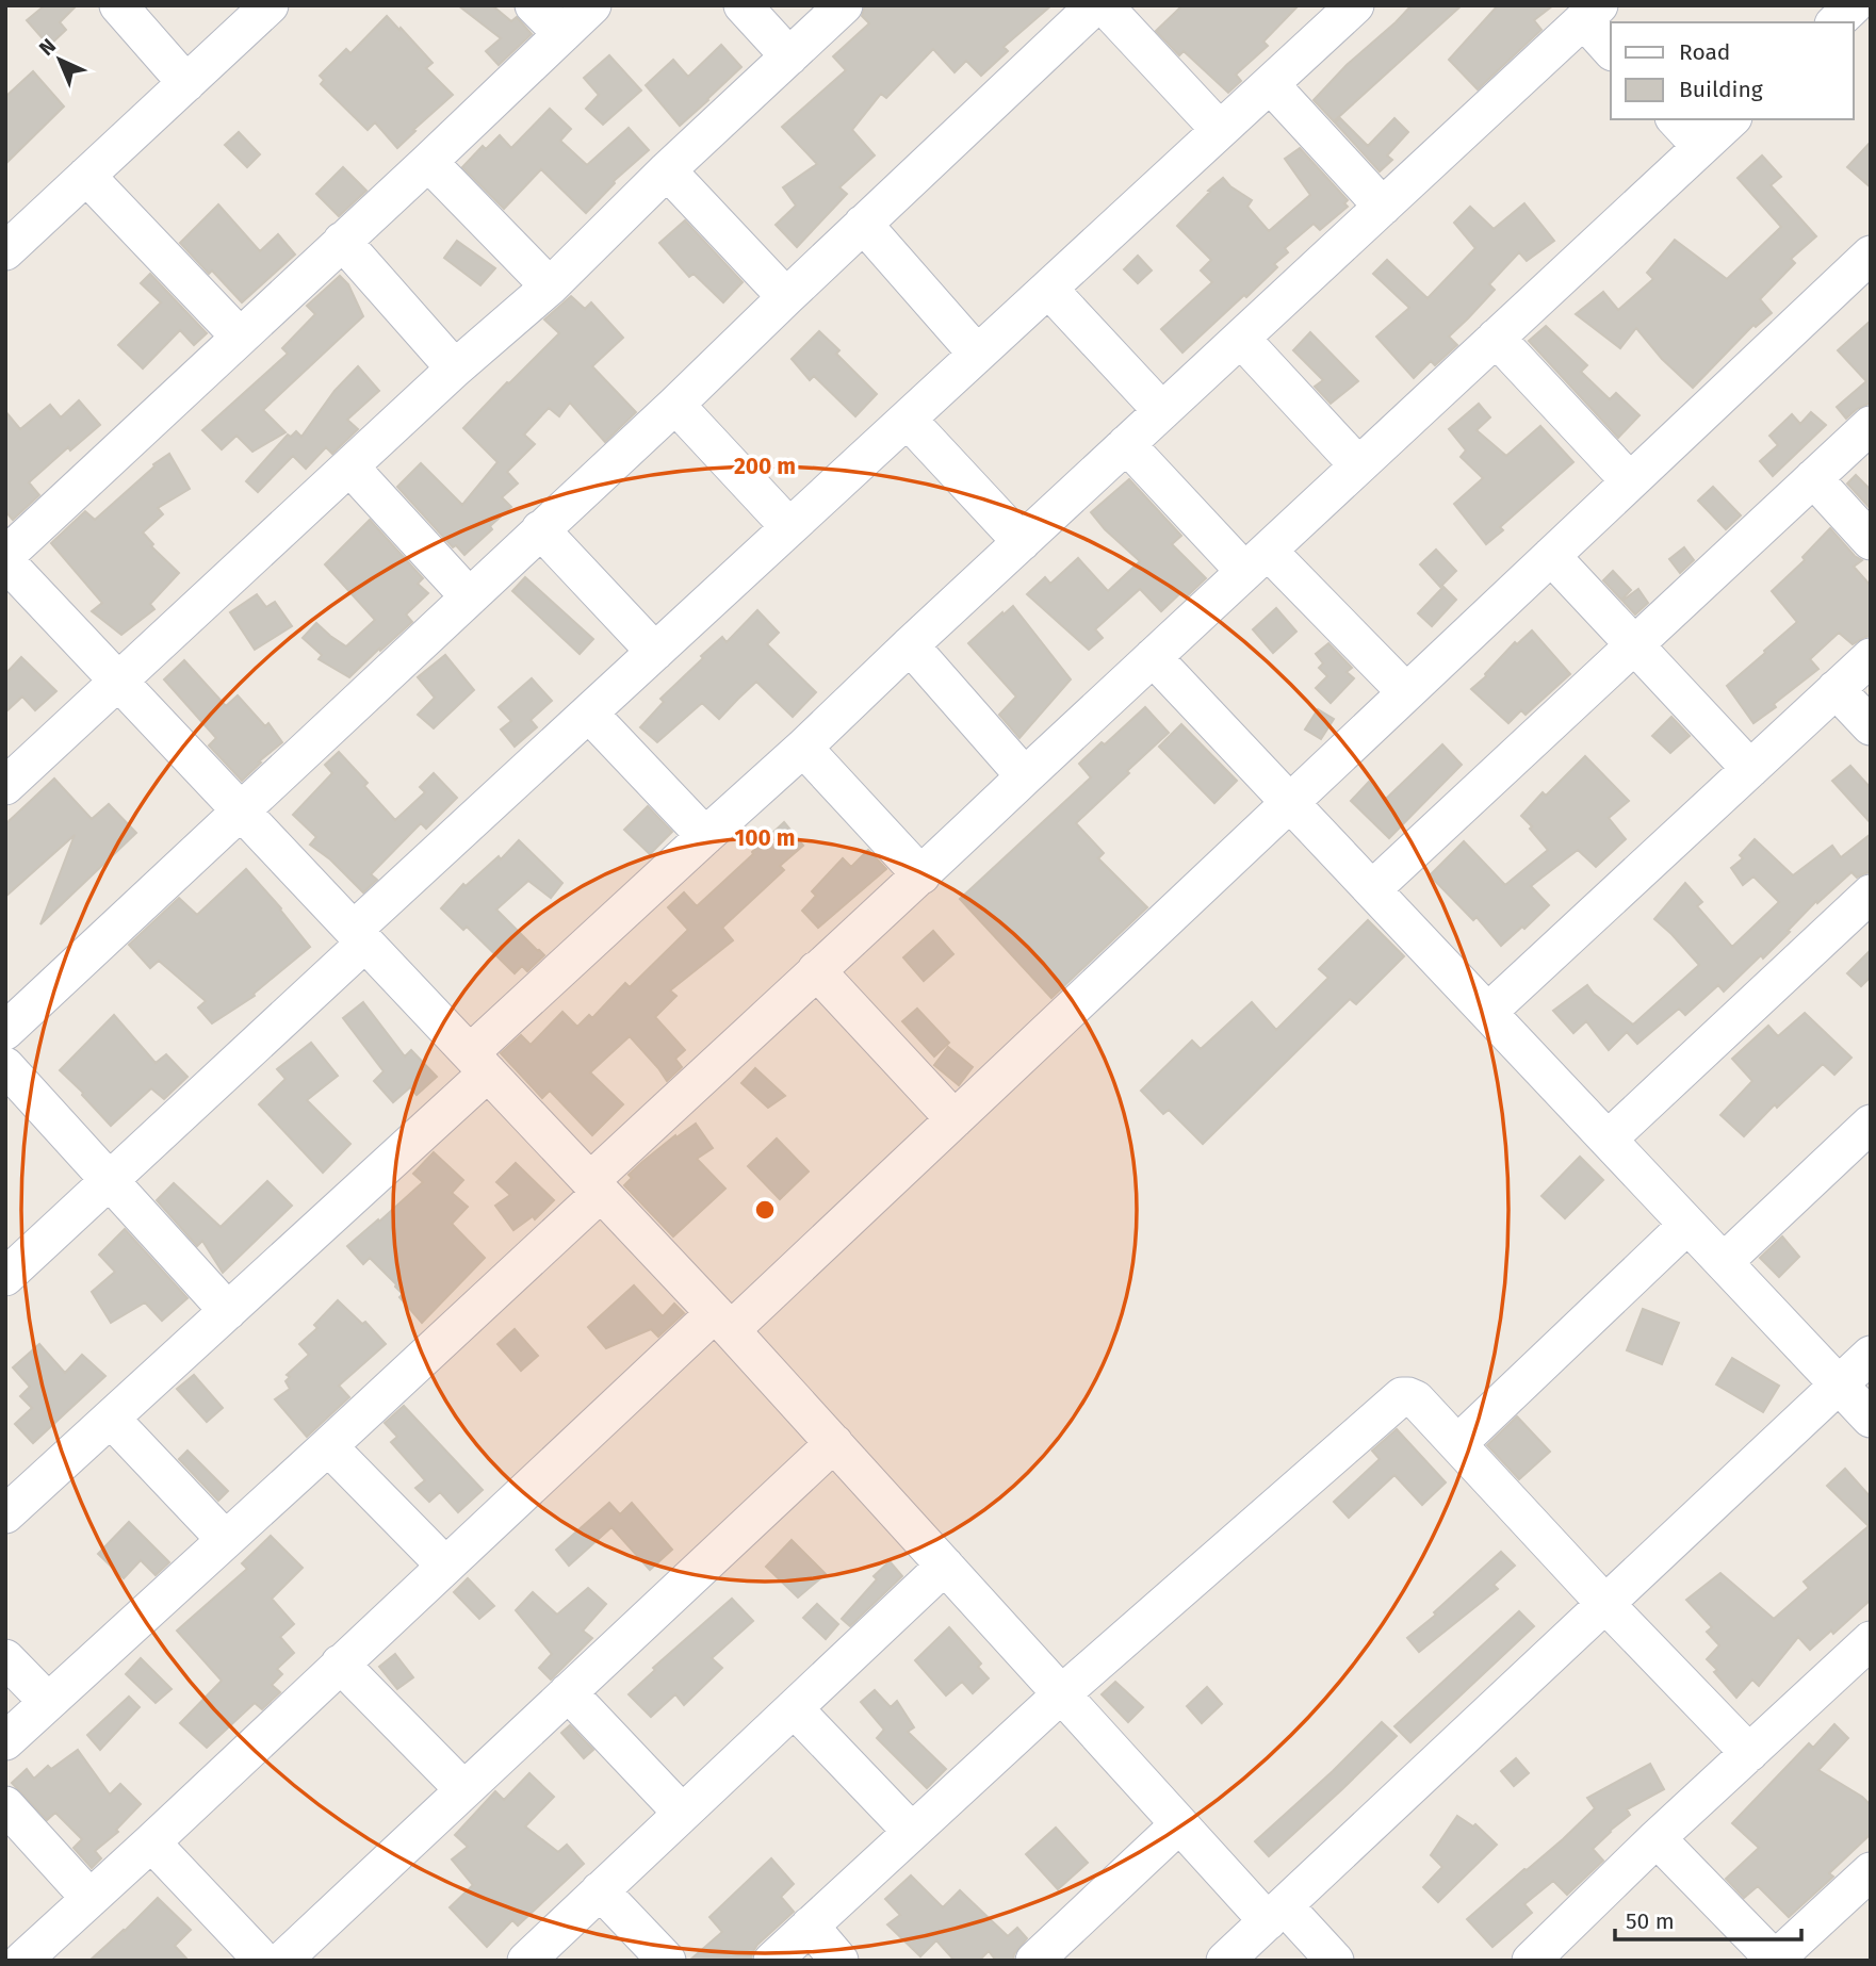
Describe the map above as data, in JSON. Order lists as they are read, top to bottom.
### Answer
{
  "legend": ["Road", "Building"],
  "scale_bar": "50 m",
  "north": "top left",
  "rings": ["200 m", "100 m"]
}
